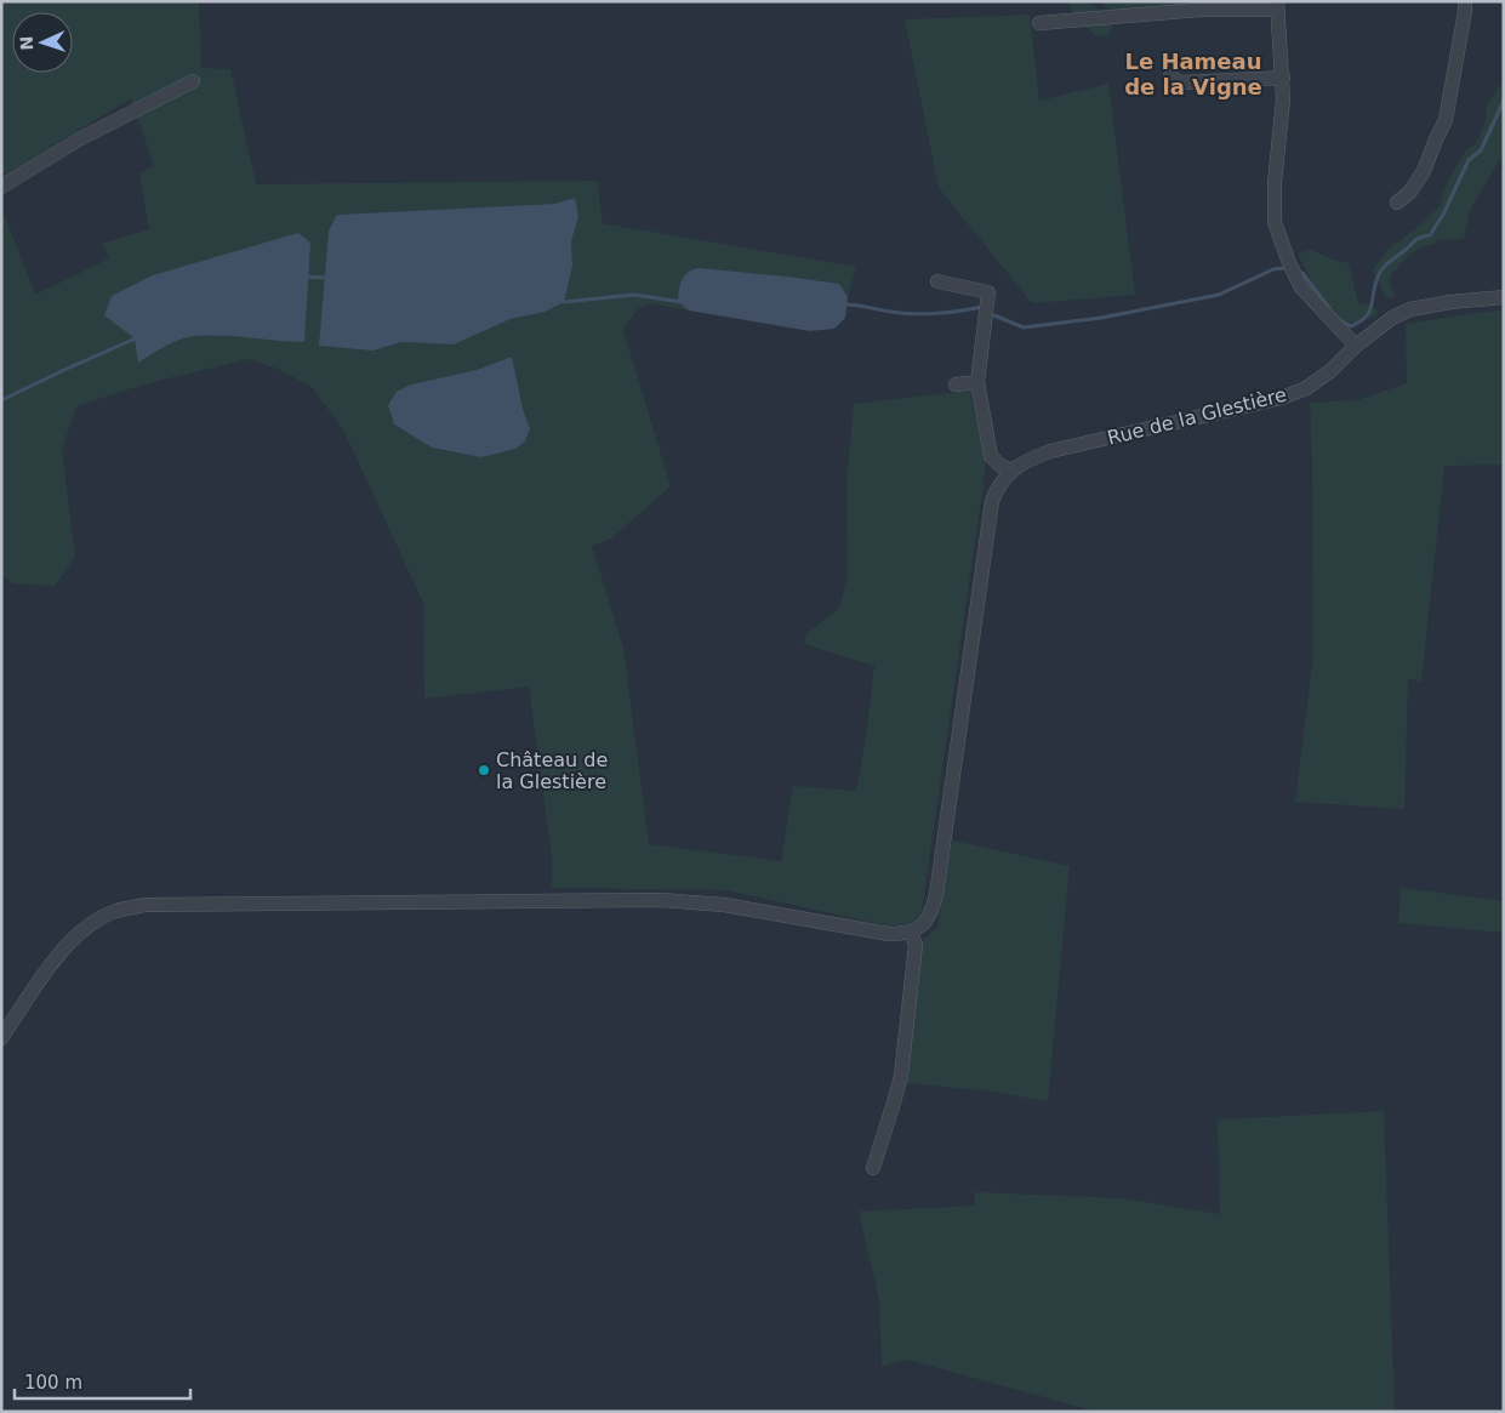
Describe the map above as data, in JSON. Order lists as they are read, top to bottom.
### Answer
{
  "streets": {
    "street": ["Rue de la Glestière"]
  },
  "districts": ["Le Hameau de la Vigne"],
  "places": ["Château de la Glestière"],
  "scale_bar": "100 m",
  "north": "left"
}
